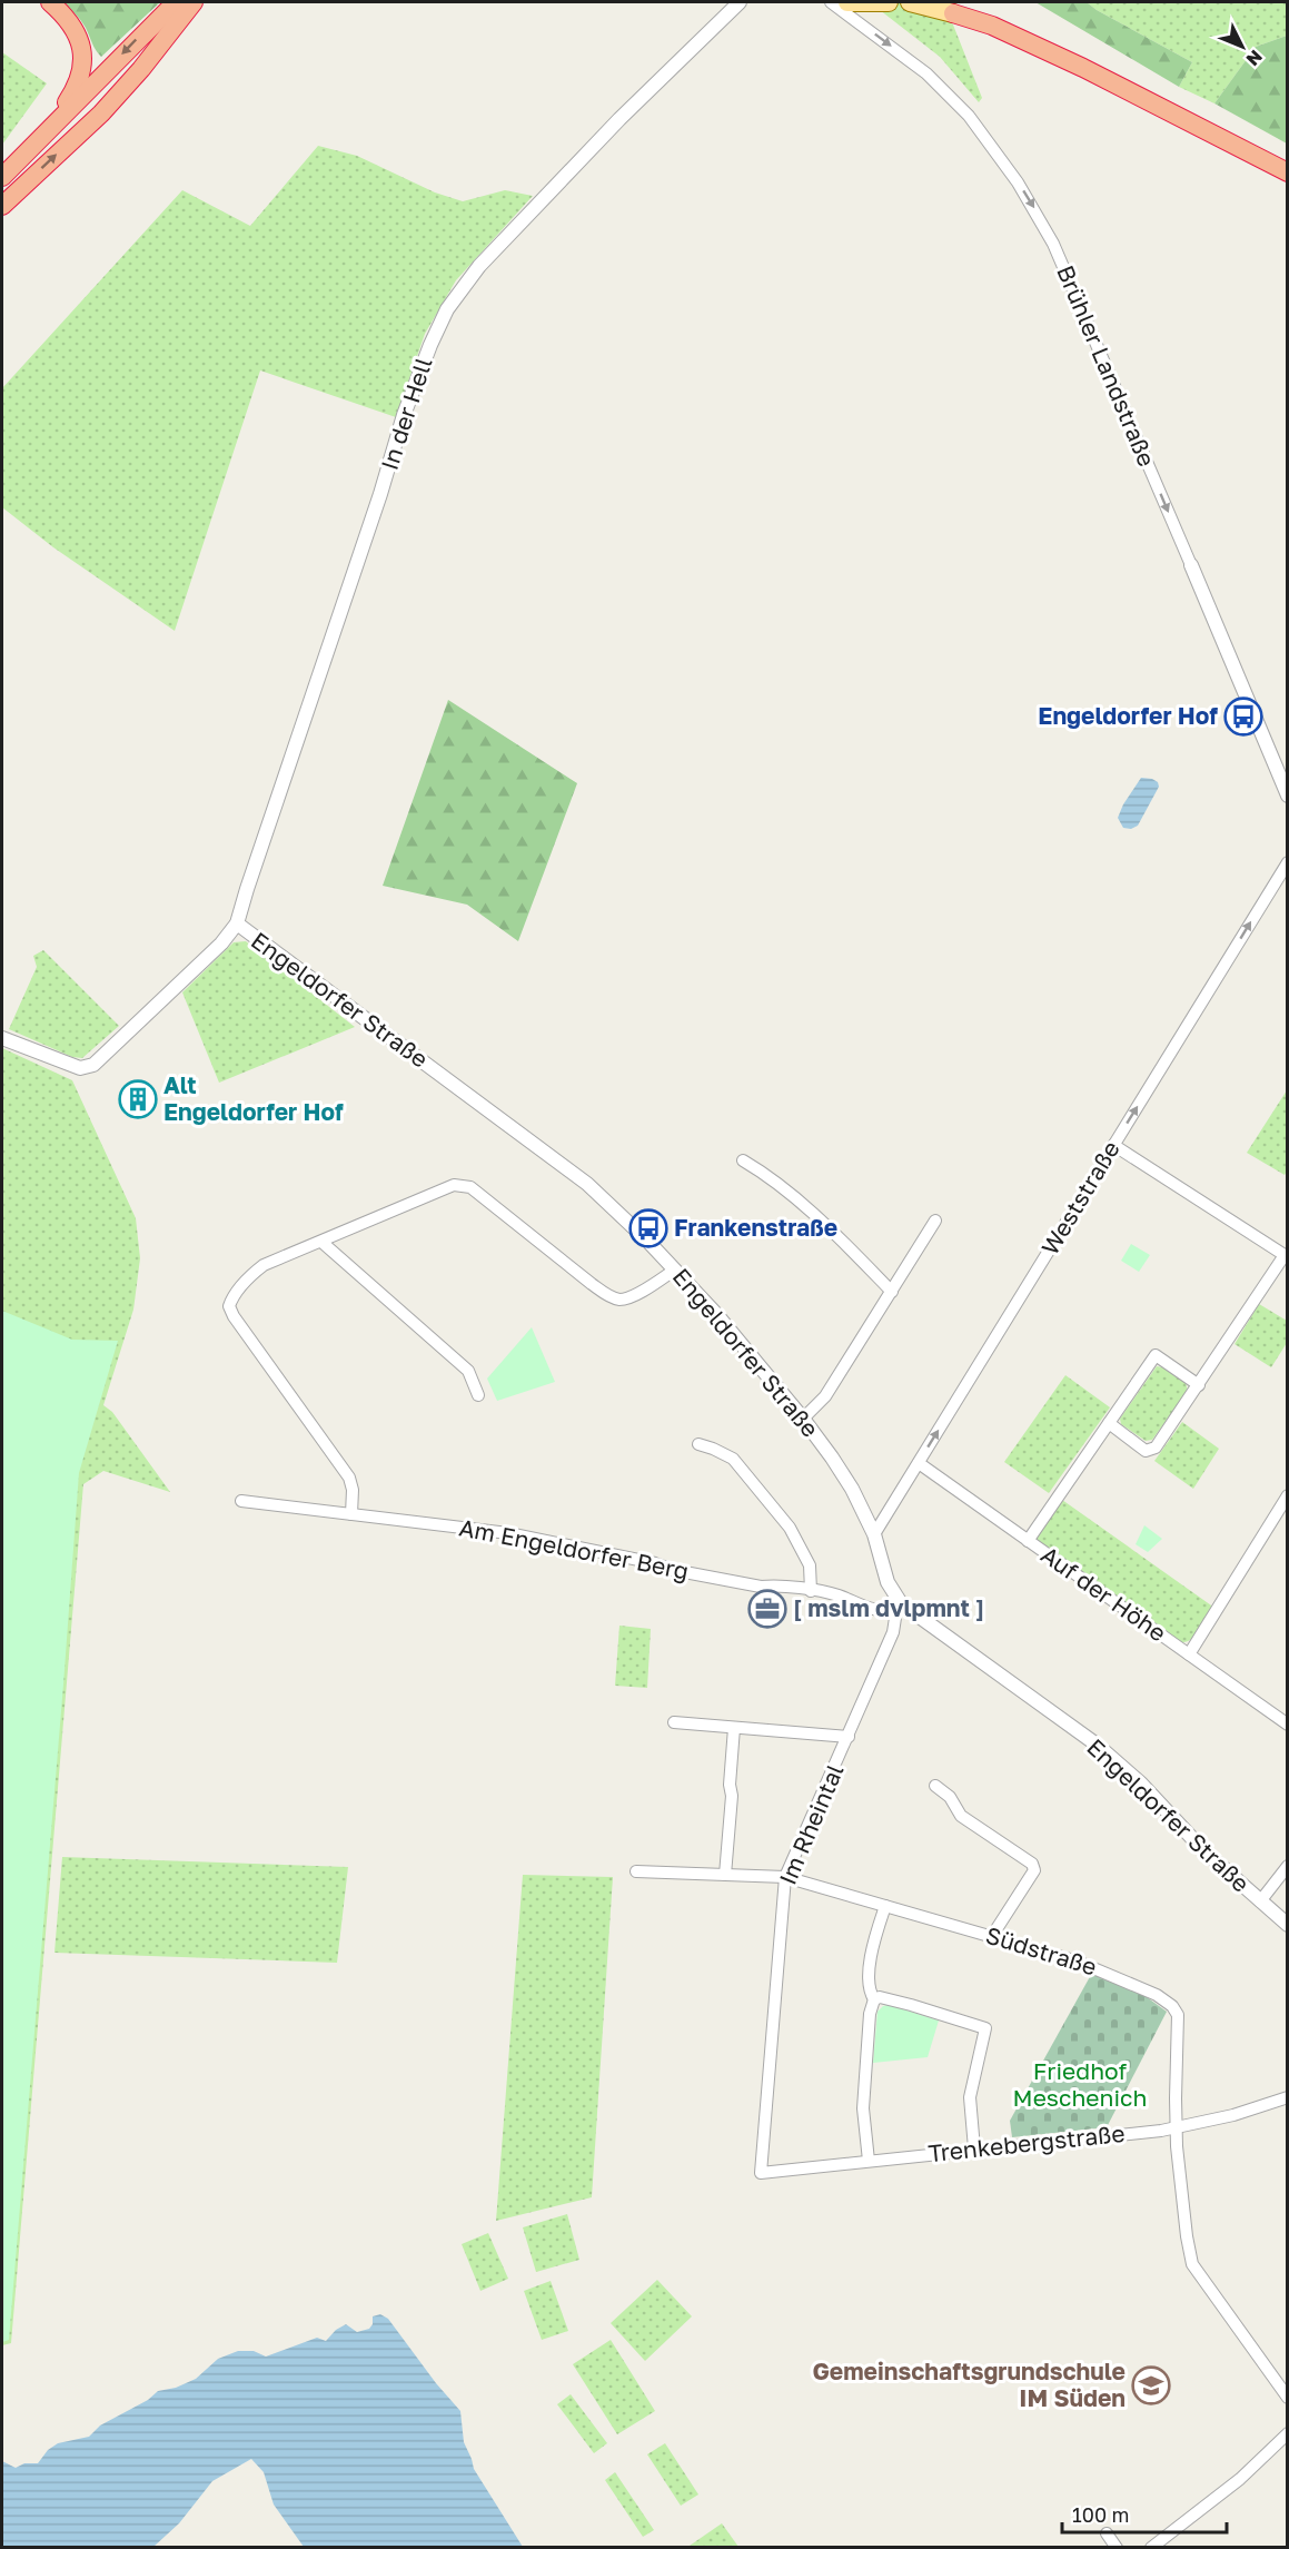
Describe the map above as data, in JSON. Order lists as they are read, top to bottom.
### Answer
{
  "streets": {
    "street": [
      "Brühler Landstraße",
      "In der Hell",
      "Engeldorfer Straße",
      "Weststraße",
      "Am Engeldorfer Berg",
      "Auf der Höhe",
      "Im Rheintal",
      "Südstraße",
      "Trenkebergstraße"
    ]
  },
  "crossings": [
    ["In der Hell", "Engeldorfer Straße"],
    ["Engeldorfer Straße", "Weststraße"],
    ["Engeldorfer Straße", "Am Engeldorfer Berg"],
    ["Engeldorfer Straße", "Im Rheintal"],
    ["Weststraße", "Auf der Höhe"],
    ["Am Engeldorfer Berg", "Im Rheintal"],
    ["Im Rheintal", "Südstraße"],
    ["Im Rheintal", "Trenkebergstraße"],
    ["Südstraße", "Trenkebergstraße"]
  ],
  "one_way": ["Brühler Landstraße", "Weststraße"],
  "parks": ["Friedhof Meschenich"],
  "places": {
    "bus stop": ["Engeldorfer Hof", "Frankenstraße"],
    "building": ["Alt Engeldorfer Hof"],
    "office": ["[ mslm dvlpmnt ]"],
    "school or university": ["Gemeinschaftsgrundschule IM Süden"]
  },
  "scale_bar": "100 m",
  "north": "bottom right"
}
